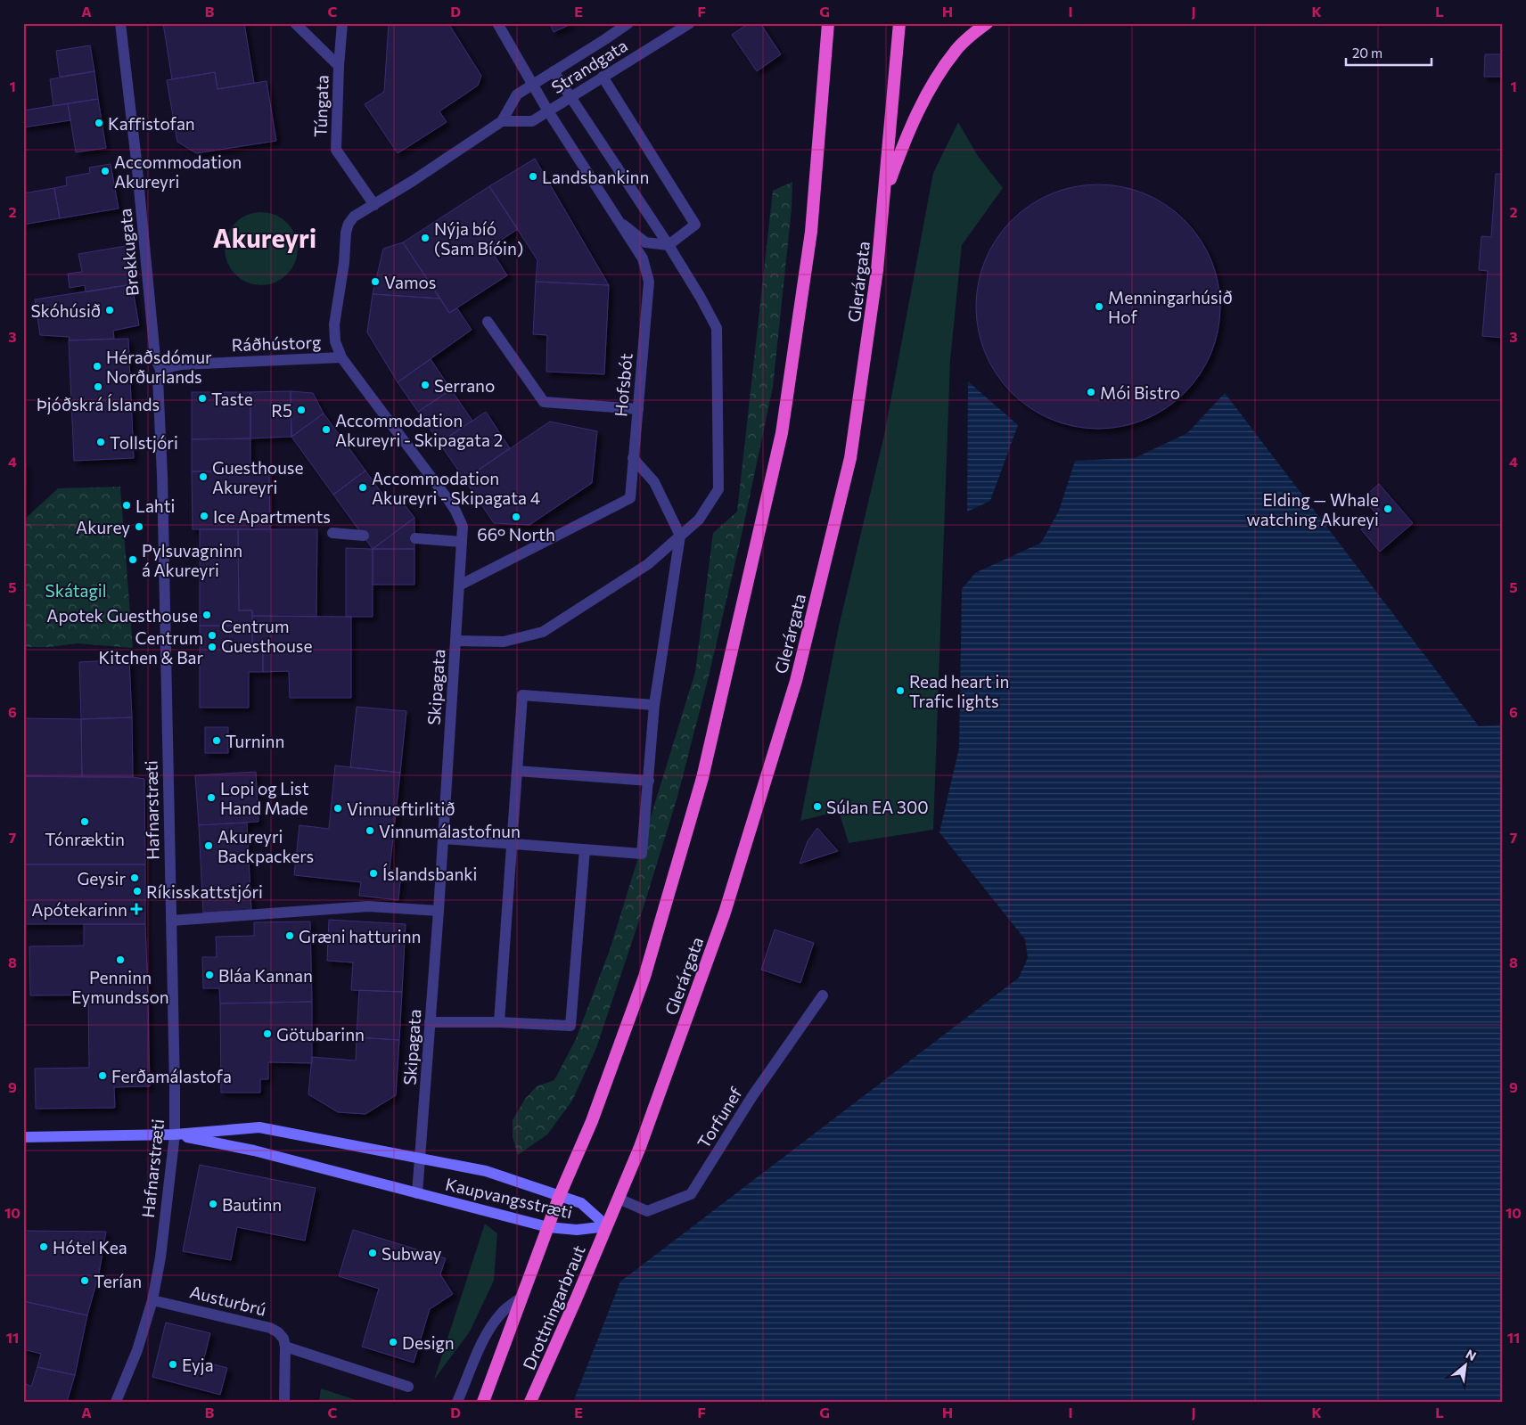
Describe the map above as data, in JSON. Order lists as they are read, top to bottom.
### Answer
{
  "streets": {
    "highway": ["Glerárgata", "Drottningarbraut"],
    "main road": ["Kaupvangsstræti"],
    "street": [
      "Strandgata",
      "Túngata",
      "Brekkugata",
      "Ráðhústorg",
      "Hofsbót",
      "Skipagata",
      "Hafnarstræti",
      "Torfunef",
      "Austurbrú"
    ]
  },
  "crossings": [
    ["Strandgata", "Túngata"],
    ["Strandgata", "Hofsbót"],
    ["Strandgata", "Skipagata"],
    ["Brekkugata", "Ráðhústorg"],
    ["Brekkugata", "Hafnarstræti"],
    ["Glerárgata", "Torfunef"],
    ["Glerárgata", "Kaupvangsstræti"],
    ["Glerárgata", "Drottningarbraut"],
    ["Ráðhústorg", "Skipagata"],
    ["Ráðhústorg", "Hafnarstræti"],
    ["Hofsbót", "Skipagata"],
    ["Skipagata", "Kaupvangsstræti"],
    ["Hafnarstræti", "Kaupvangsstræti"],
    ["Hafnarstræti", "Austurbrú"],
    ["Kaupvangsstræti", "Drottningarbraut"]
  ],
  "districts": ["Akureyri"],
  "parks": ["Skátagil"],
  "places": {
    "other": [
      "Kaffistofan",
      "Accommodation Akureyri",
      "Landsbankinn",
      "Nýja bíó (Sam Bíóin)",
      "Vamos",
      "Menningarhúsið Hof",
      "Skóhúsið",
      "Héraðsdómur Norðurlands",
      "Serrano",
      "Þjóðskrá Íslands",
      "Mói Bistro",
      "Taste",
      "R5",
      "Accommodation Akureyri - Skipagata 2",
      "Tollstjóri",
      "Guesthouse Akureyri",
      "Accommodation Akureyri - Skipagata 4",
      "Lahti",
      "Elding — Whale watching Akureyi",
      "Ice Apartments",
      "66° North",
      "Akurey",
      "Pylsuvagninn á Akureyri",
      "Apotek Guesthouse",
      "Centrum Guesthouse",
      "Centrum Kitchen & Bar",
      "Read heart in Trafic lights",
      "Turninn",
      "Lopi og List Hand Made",
      "Súlan EA 300",
      "Vinnueftirlitið",
      "Tónræktin",
      "Vinnumálastofnun",
      "Akureyri Backpackers",
      "Íslandsbanki",
      "Geysir",
      "Ríkisskattstjóri",
      "Græni hatturinn",
      "Penninn Eymundsson",
      "Bláa Kannan",
      "Götubarinn",
      "Ferðamálastofa",
      "Bautinn",
      "Hótel Kea",
      "Subway",
      "Terían",
      "Design",
      "Eyja"
    ],
    "health": ["Apótekarinn"]
  },
  "scale_bar": "20 m",
  "north": "top right",
  "grid": {
    "columns": [
      "A",
      "B",
      "C",
      "D",
      "E",
      "F",
      "G",
      "H",
      "I",
      "J",
      "K",
      "L"
    ],
    "rows": [
      "1",
      "2",
      "3",
      "4",
      "5",
      "6",
      "7",
      "8",
      "9",
      "10",
      "11"
    ]
  }
}
